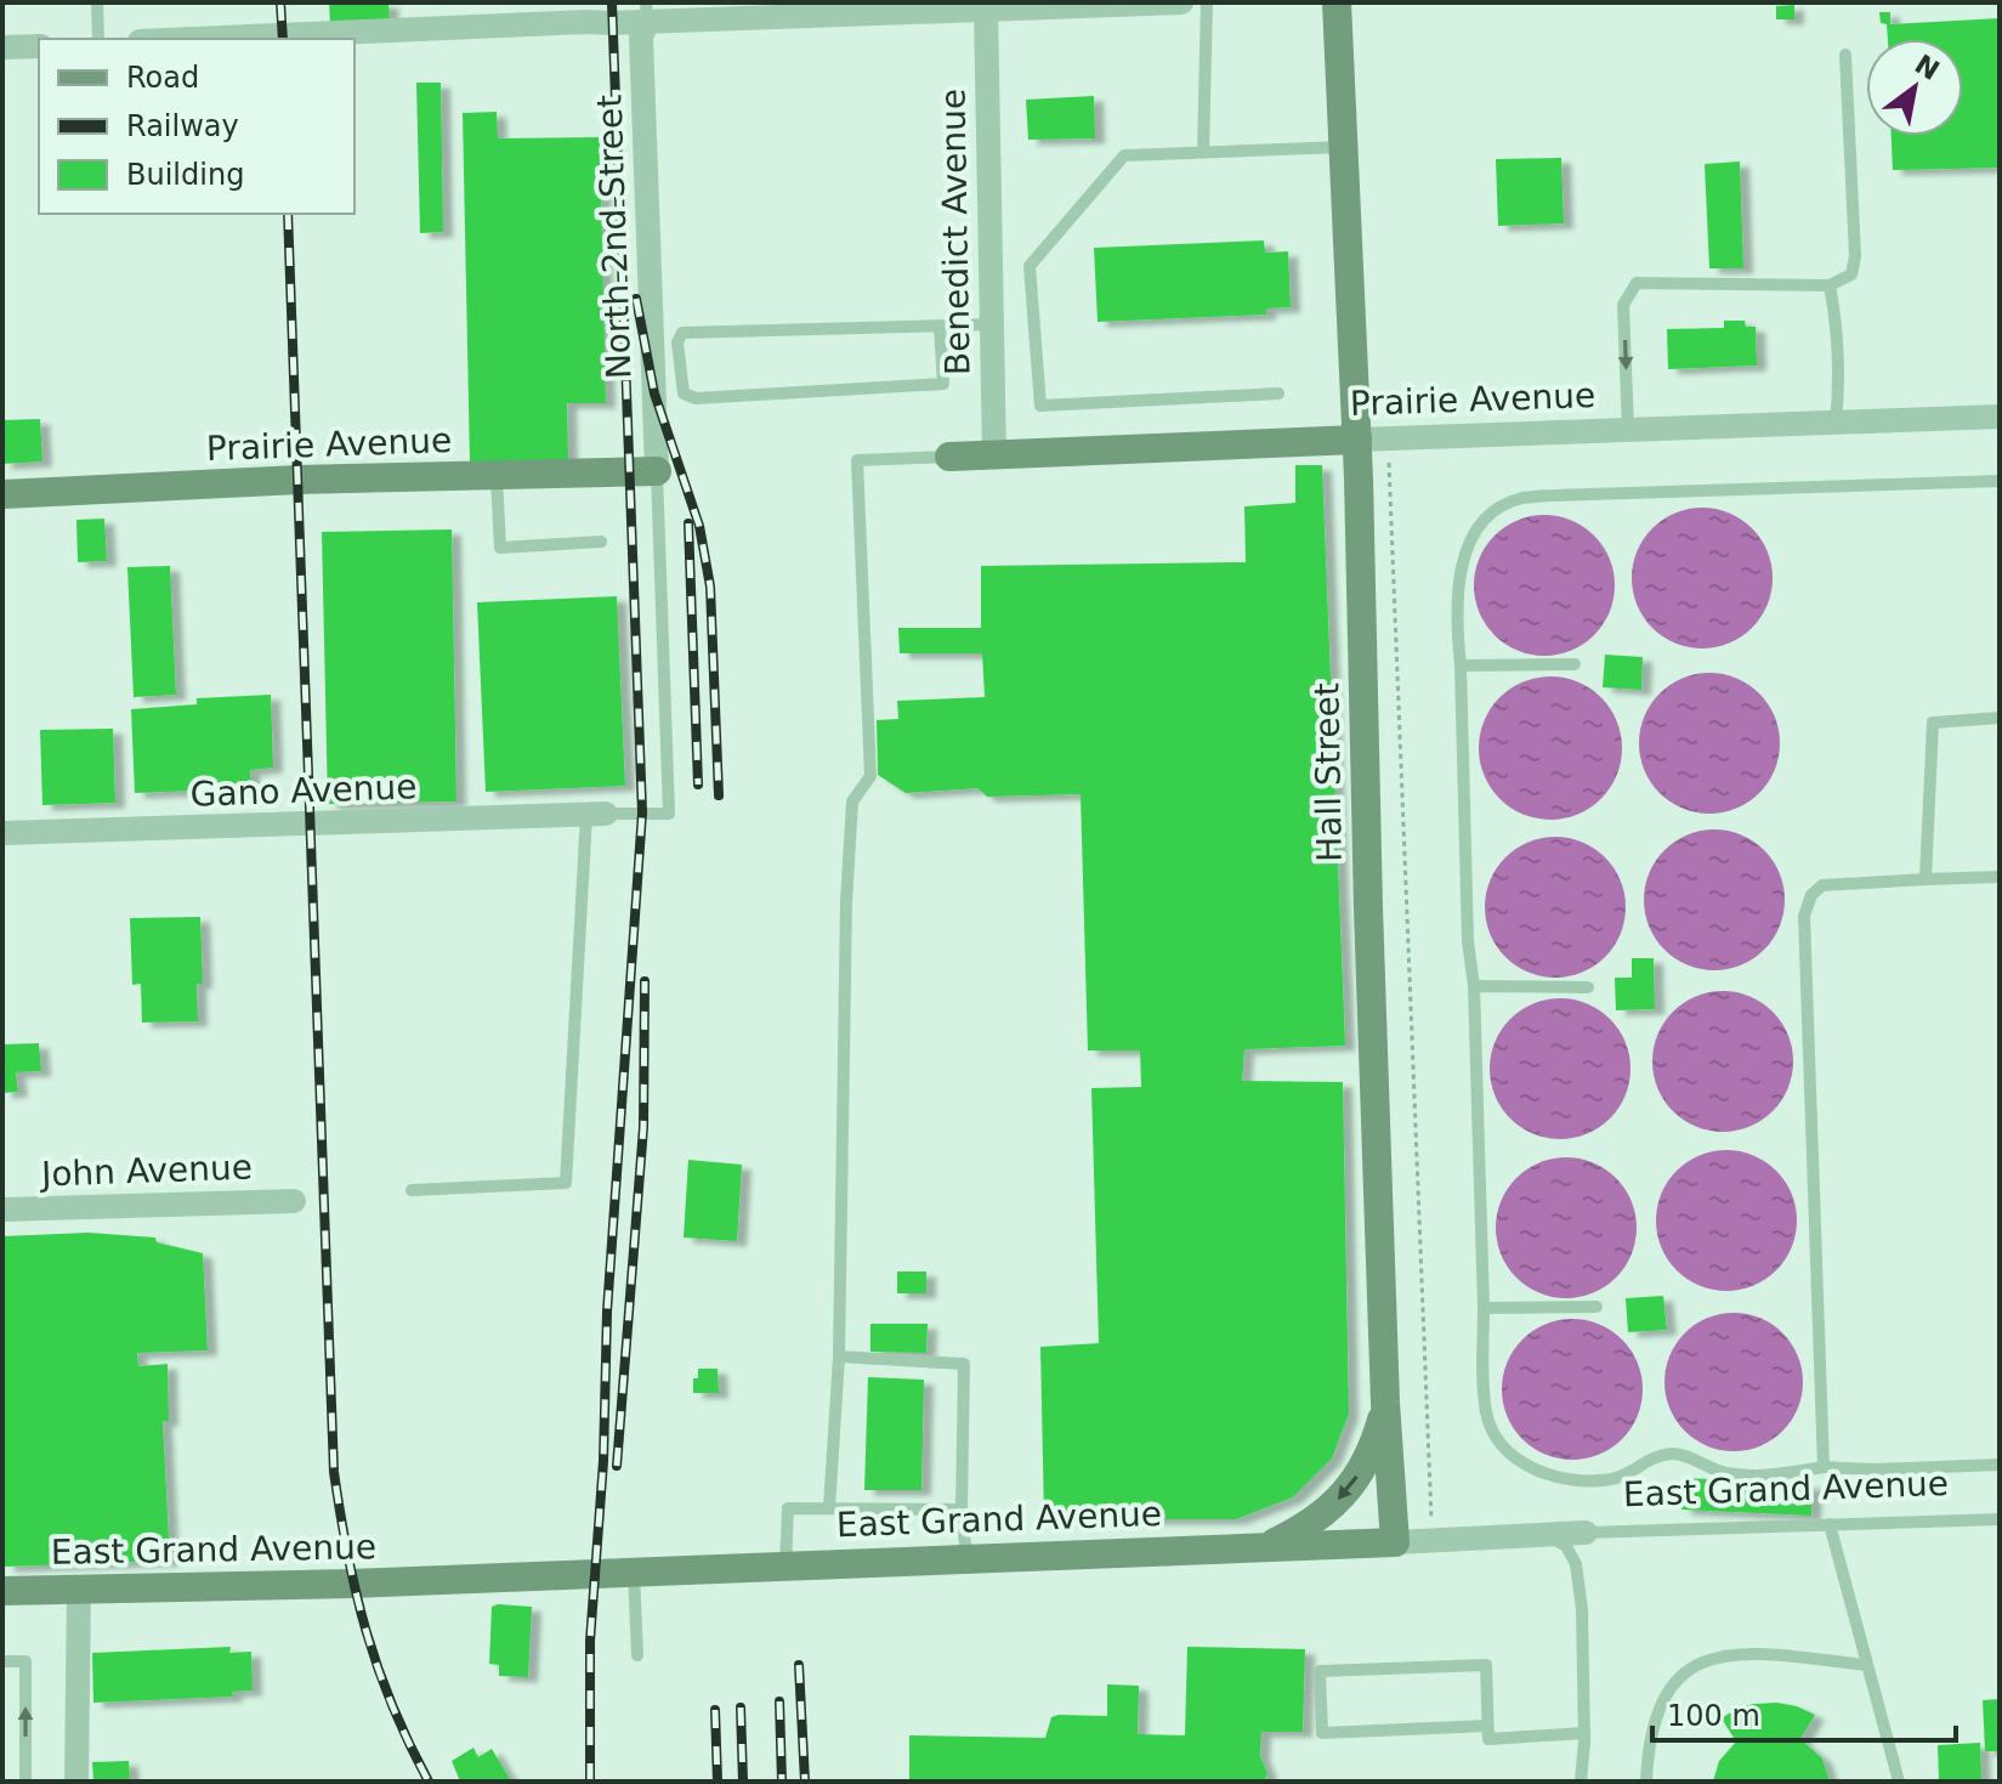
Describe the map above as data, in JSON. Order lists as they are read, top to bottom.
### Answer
{
  "streets": {
    "main road": ["Prairie Avenue", "Hall Street", "East Grand Avenue"],
    "street": [
      "Benedict Avenue",
      "North 2nd Street",
      "Gano Avenue",
      "John Avenue"
    ]
  },
  "crossings": [
    ["Benedict Avenue", "Prairie Avenue"],
    ["North 2nd Street", "Prairie Avenue"],
    ["Prairie Avenue", "Hall Street"],
    ["Hall Street", "East Grand Avenue"]
  ],
  "legend": ["Road", "Railway", "Building"],
  "scale_bar": "100 m",
  "north": "top right"
}
